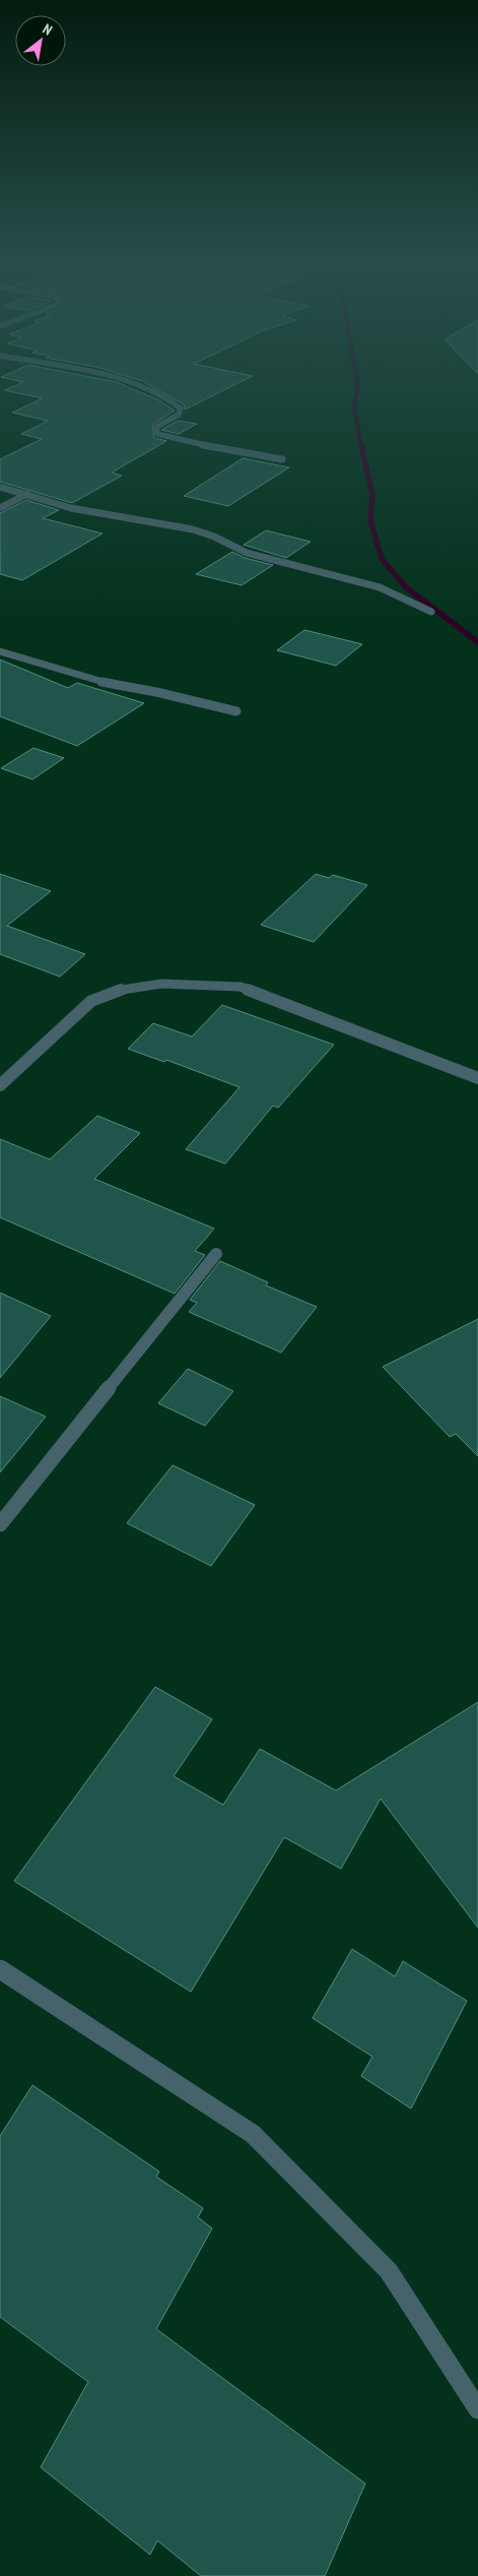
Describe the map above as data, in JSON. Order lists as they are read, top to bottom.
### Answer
{
  "north": "top right"
}
